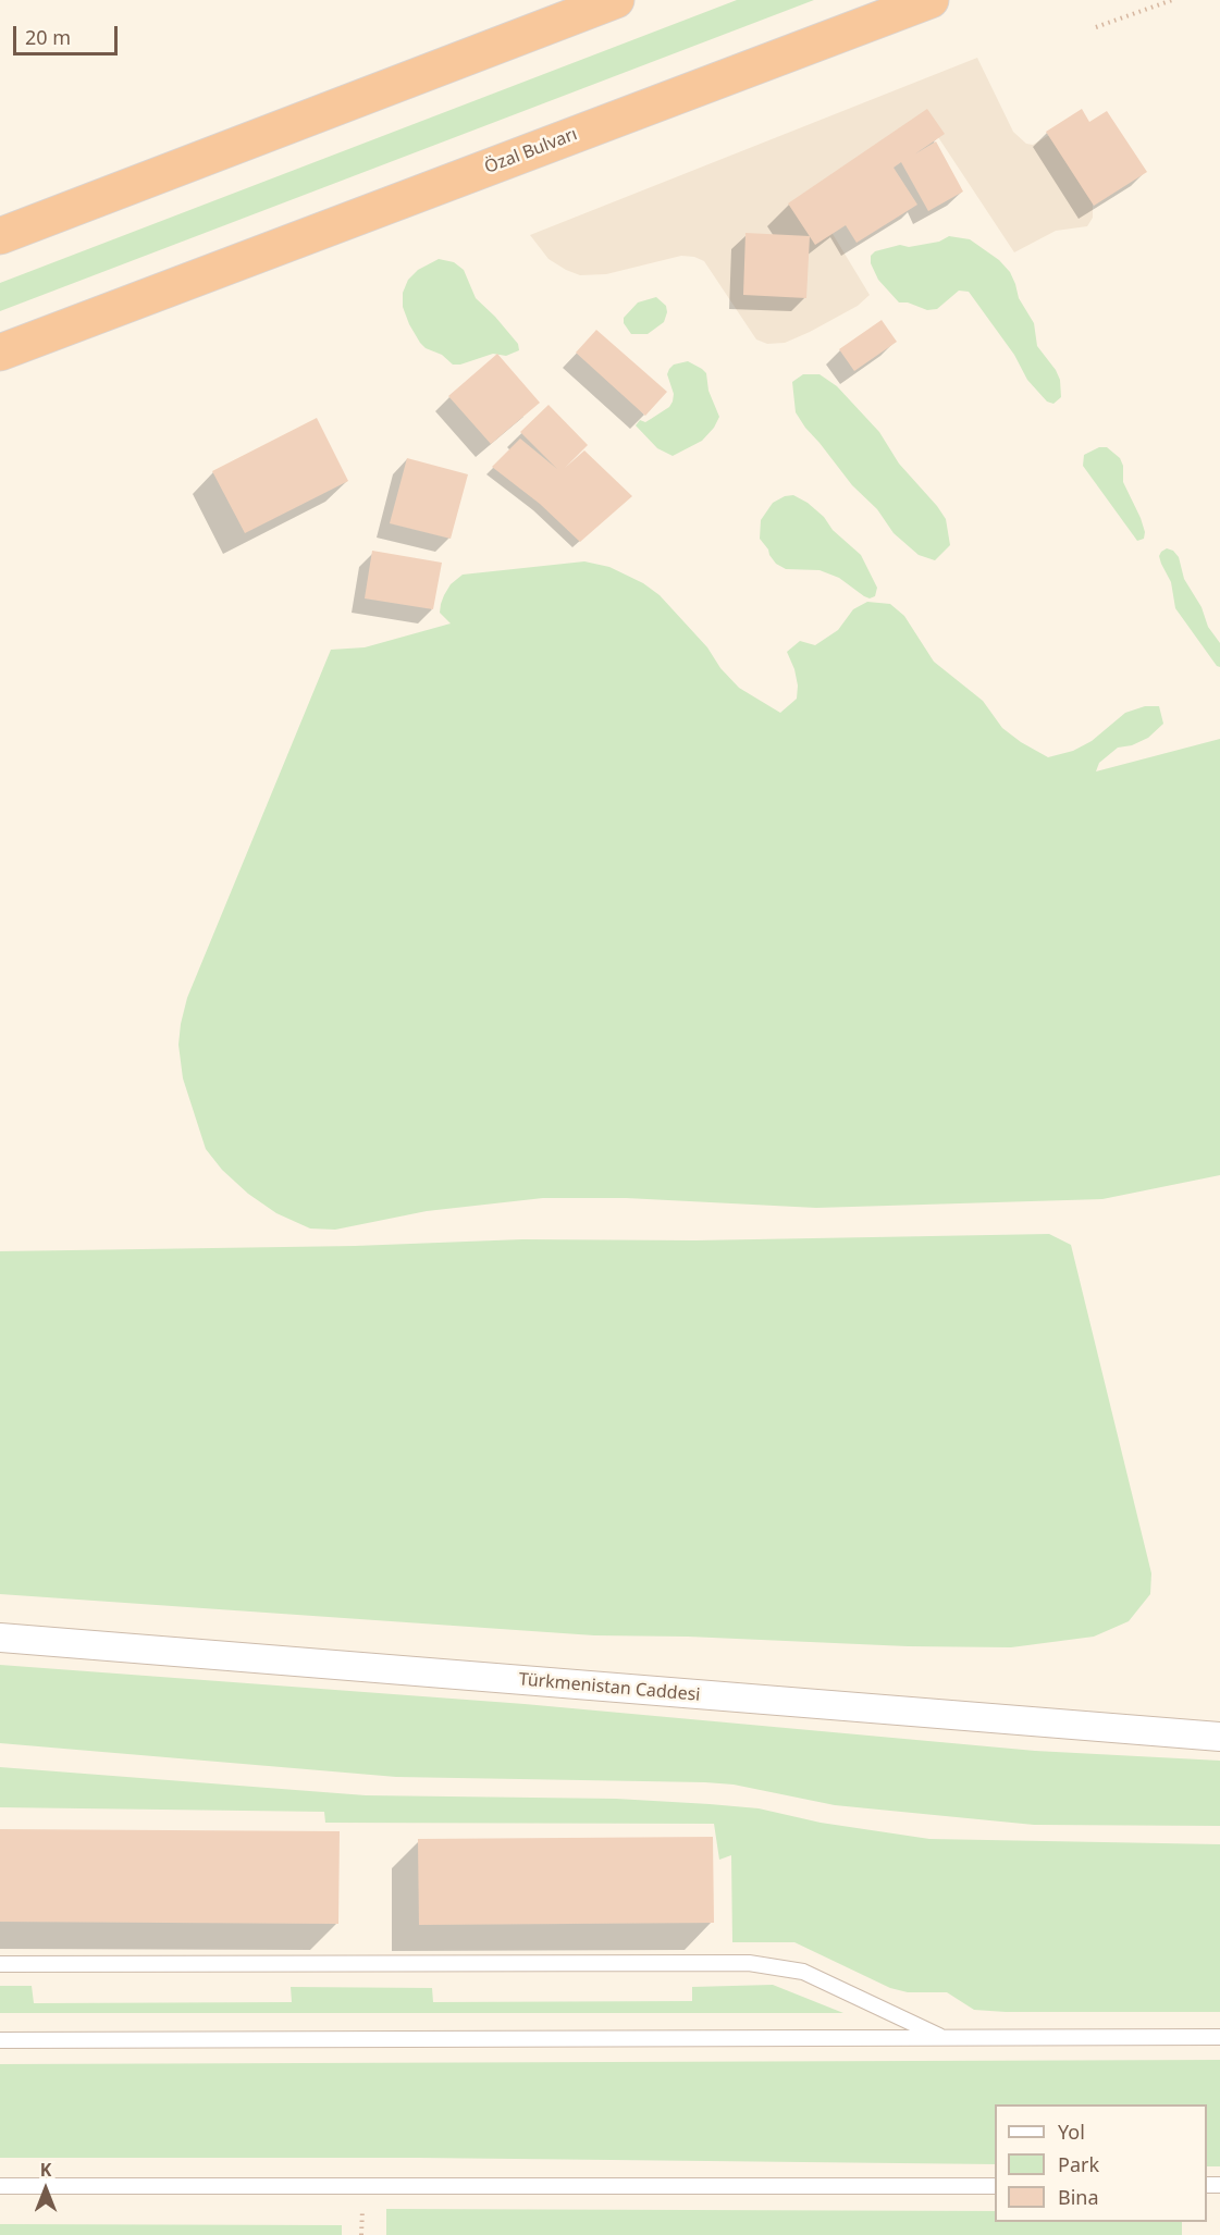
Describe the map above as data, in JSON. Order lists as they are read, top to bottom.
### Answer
{
  "streets": {
    "highway": ["Özal Bulvarı"],
    "street": ["Türkmenistan Caddesi"]
  },
  "legend": ["Yol", "Park", "Bina"],
  "scale_bar": "20 m",
  "north": "top"
}
